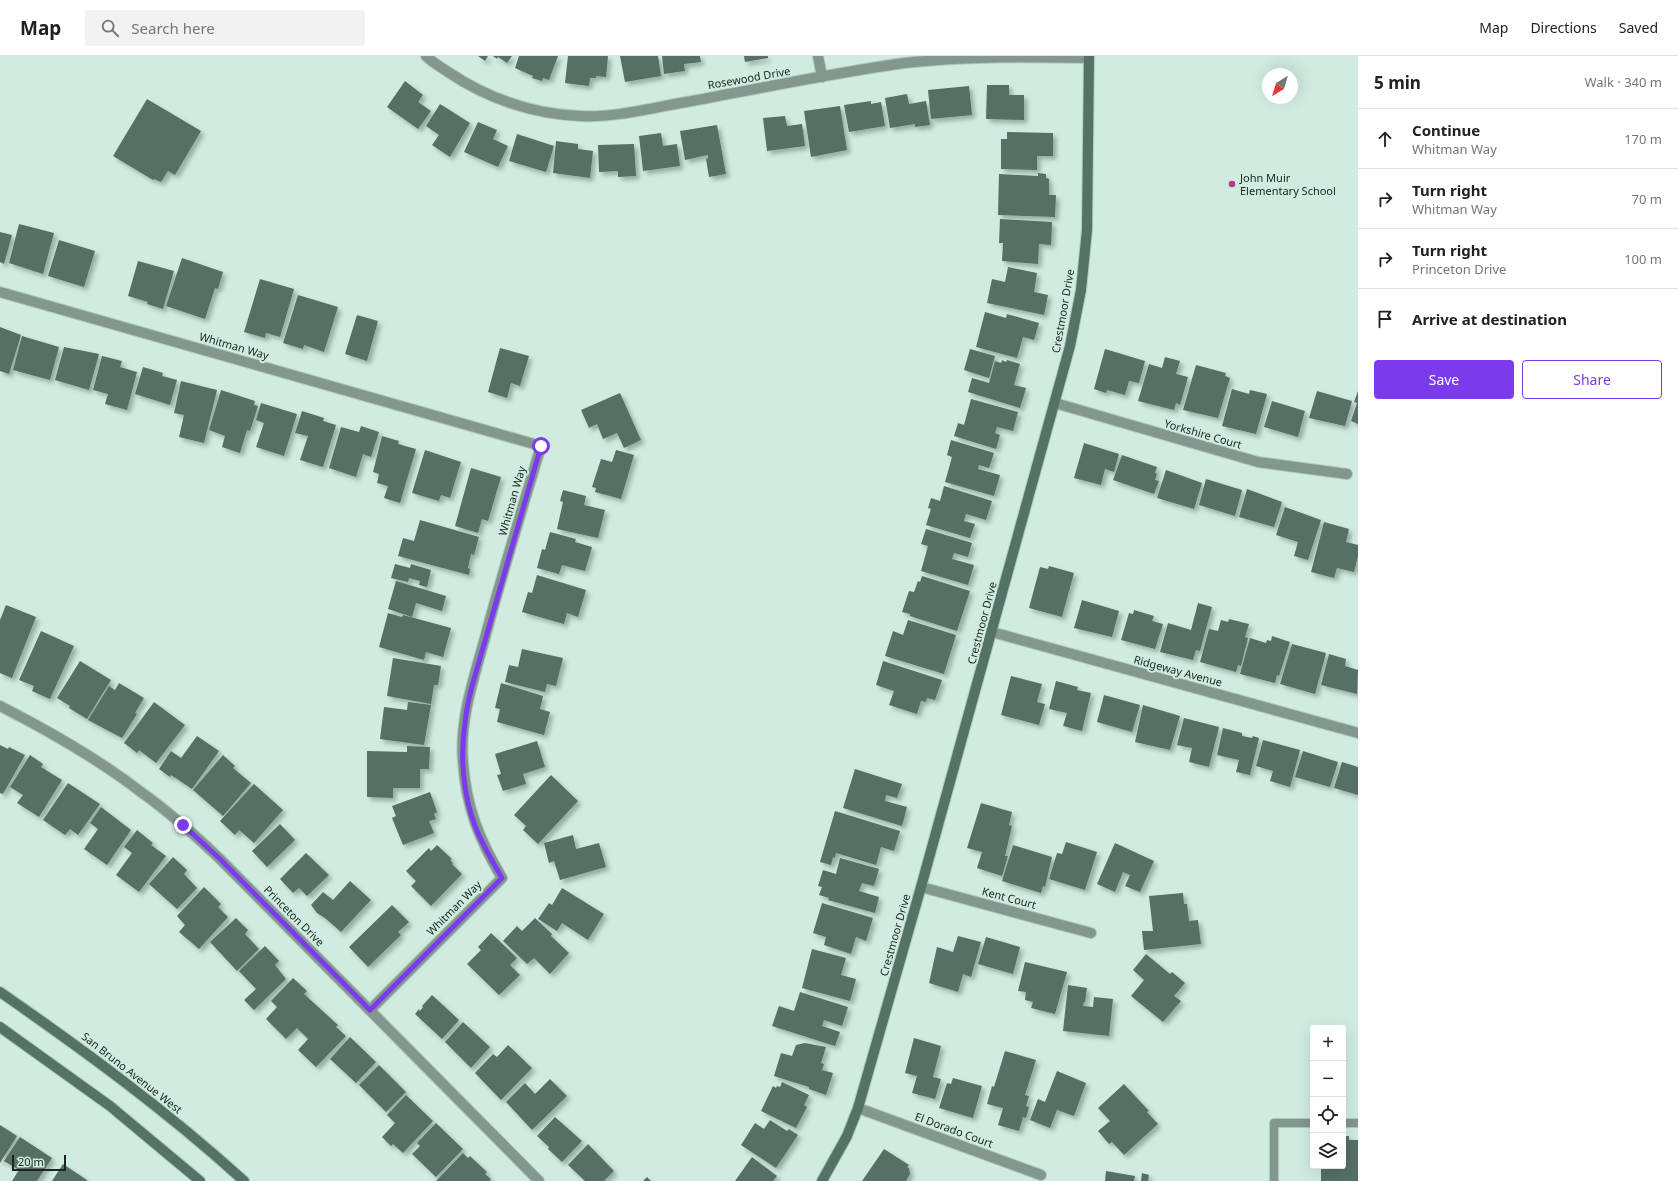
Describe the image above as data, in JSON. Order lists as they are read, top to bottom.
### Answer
{
  "streets": {
    "street": [
      "Rosewood Drive",
      "Crestmoor Drive",
      "Whitman Way",
      "Yorkshire Court",
      "Ridgeway Avenue",
      "Kent Court",
      "Princeton Drive",
      "San Bruno Avenue West",
      "El Dorado Court"
    ]
  },
  "crossings": [
    ["Rosewood Drive", "Crestmoor Drive"],
    ["Crestmoor Drive", "Yorkshire Court"],
    ["Crestmoor Drive", "Ridgeway Avenue"],
    ["Crestmoor Drive", "Kent Court"],
    ["Crestmoor Drive", "El Dorado Court"],
    ["Whitman Way", "Princeton Drive"]
  ],
  "places": ["John Muir Elementary School"],
  "scale_bar": "20 m",
  "north": "bottom left",
  "page": {
    "header": "Map",
    "search": "Search here",
    "nav": ["Map", "Directions", "Saved"],
    "heading": ["5 min", "Walk · 340 m"],
    "list": [
      ["Continue", "Whitman Way", "170 m"],
      ["Turn right", "Whitman Way", "70 m"],
      ["Turn right", "Princeton Drive", "100 m"],
      "Arrive at destination"
    ],
    "buttons": ["Save", "Share"],
    "map_buttons": ["+", "−"],
    "scale": "20 m"
  }
}
